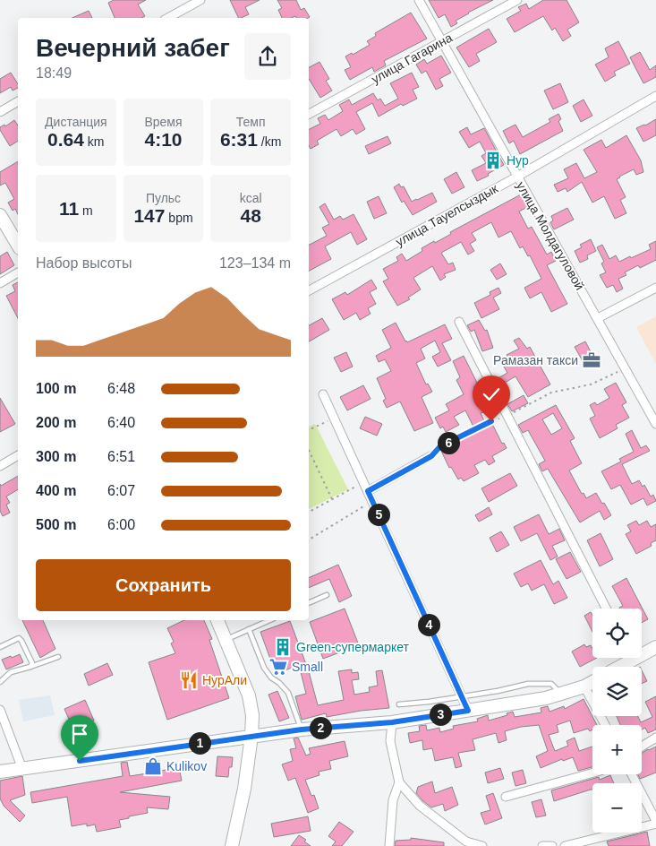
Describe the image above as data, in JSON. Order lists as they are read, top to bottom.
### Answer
{
  "streets": {
    "street": ["улица Гагарина", "улица Тауелсыздык", "улица Молдагуловой"]
  },
  "crossings": [
    ["улица Гагарина", "улица Молдагуловой"],
    ["улица Тауелсыздык", "улица Молдагуловой"]
  ],
  "places": {
    "building": ["Нур", "Green-супермаркет"],
    "office": ["Рамазан такси"],
    "supermarket": ["Small"],
    "restaurant": ["НурАли"],
    "shop": ["Kulikov"]
  },
  "page": {
    "heading": ["Вечерний забег", "18:49"],
    "stats": [
      ["Дистанция", "0.64 km"],
      ["Время", "4:10"],
      ["Темп", "6:31 /km"],
      ["11 m"],
      ["Пульс", "147 bpm"],
      ["kcal", "48"]
    ],
    "chart": ["Набор высоты", "123–134 m"],
    "list": [
      {
        "name": "100 m",
        "note": "6:48"
      },
      {
        "name": "200 m",
        "note": "6:40"
      },
      {
        "name": "300 m",
        "note": "6:51"
      },
      {
        "name": "400 m",
        "note": "6:07"
      },
      {
        "name": "500 m",
        "note": "6:00"
      }
    ],
    "pins": [
      "6",
      "5",
      "4",
      "3",
      "2",
      "1"
    ],
    "buttons": "Сохранить",
    "map_buttons": ["+", "−"]
  }
}
